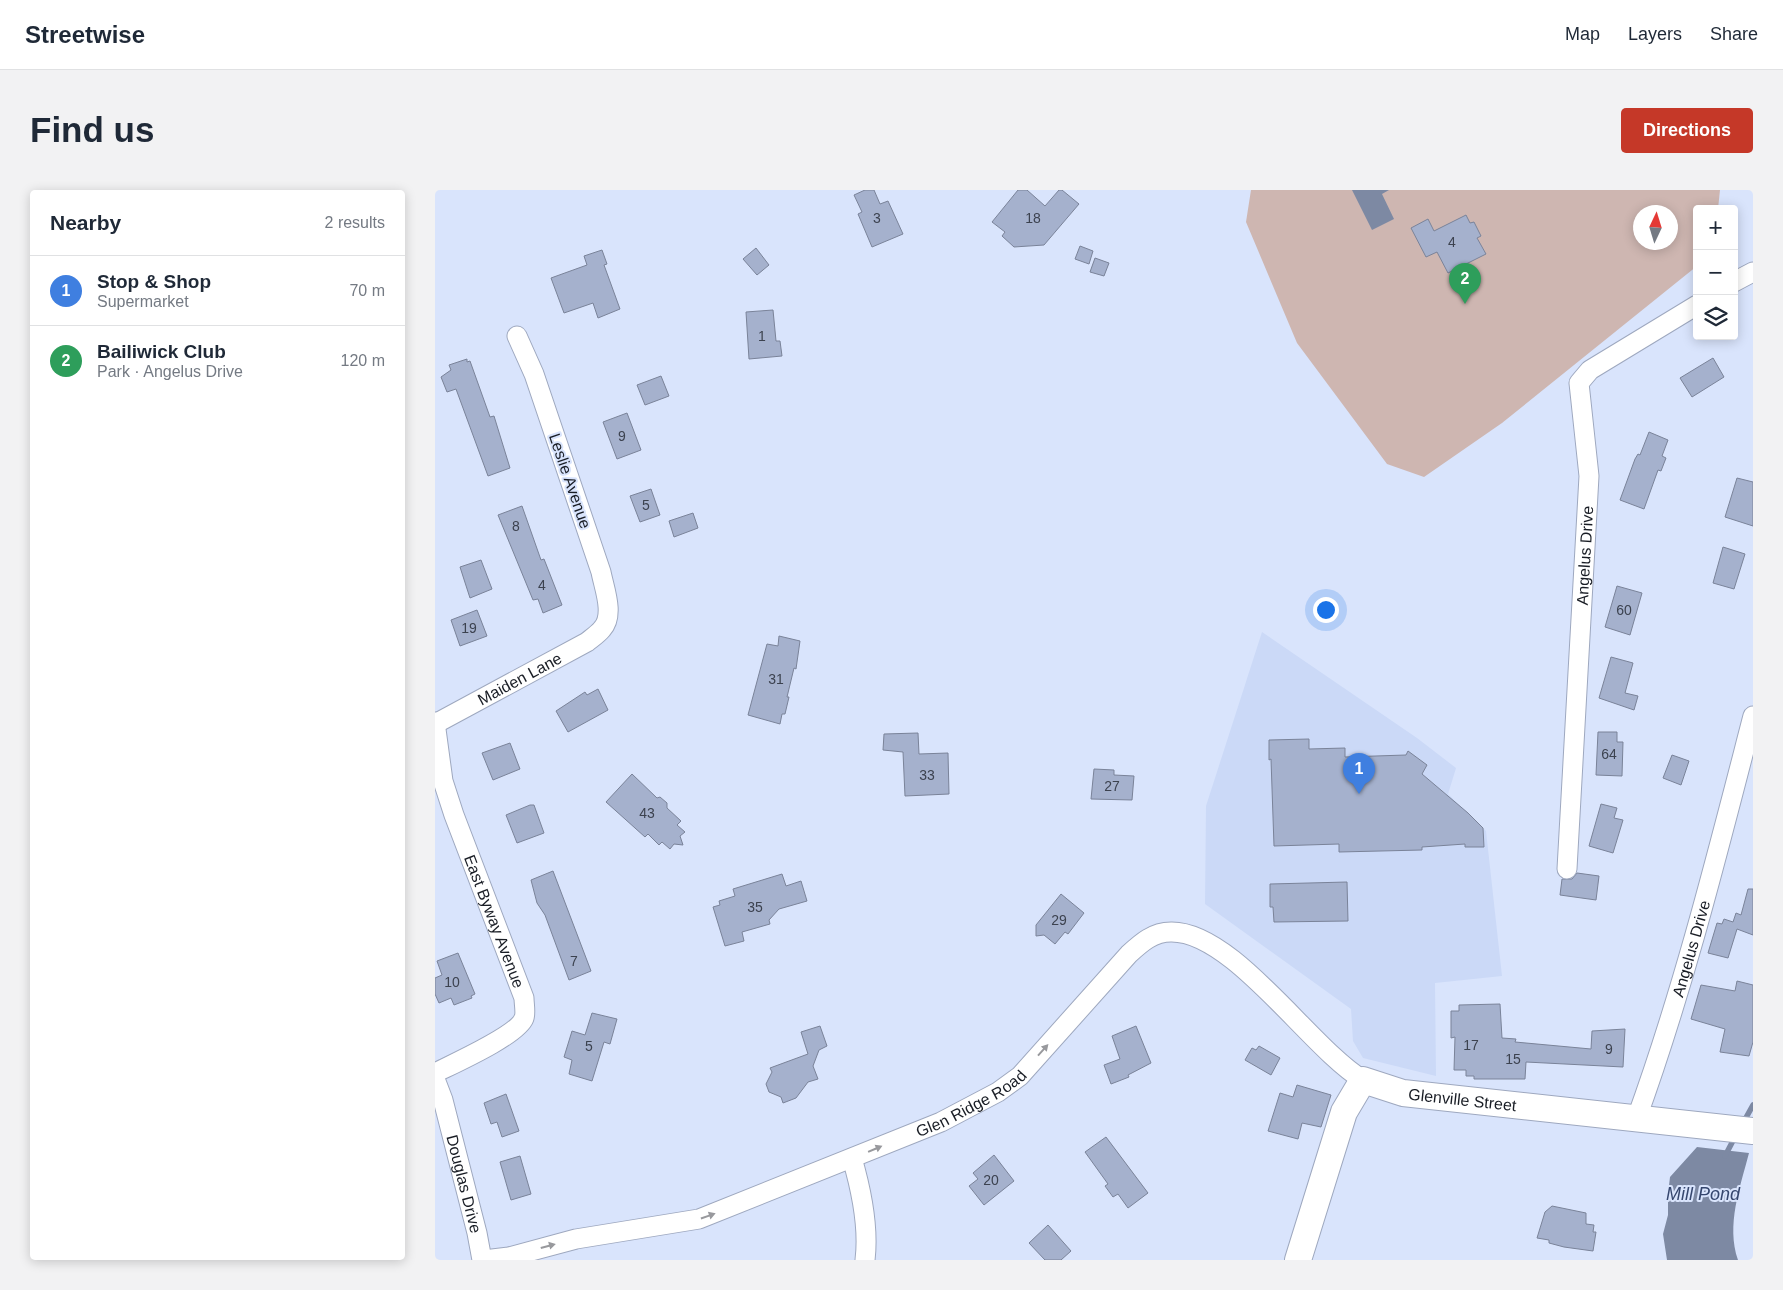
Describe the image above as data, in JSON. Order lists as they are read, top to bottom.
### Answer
{
  "streets": {
    "main road": ["Glenville Street"],
    "street": [
      "Leslie Avenue",
      "Angelus Drive",
      "Maiden Lane",
      "East Byway Avenue",
      "Glen Ridge Road",
      "Douglas Drive"
    ]
  },
  "crossings": [
    ["Leslie Avenue", "Maiden Lane"],
    ["Angelus Drive", "Glenville Street"],
    ["Maiden Lane", "East Byway Avenue"],
    ["Glen Ridge Road", "Glenville Street"],
    ["Glen Ridge Road", "Douglas Drive"]
  ],
  "one_way": ["Glen Ridge Road"],
  "water": ["Mill Pond"],
  "house_numbers": [
    "3",
    "18",
    "4",
    "1",
    "9",
    "5",
    "8",
    "4",
    "60",
    "19",
    "31",
    "64",
    "33",
    "27",
    "43",
    "35",
    "29",
    "7",
    "10",
    "17",
    "5",
    "9",
    "15",
    "20"
  ],
  "north": "top",
  "page": {
    "header": "Streetwise",
    "nav": ["Map", "Layers", "Share"],
    "buttons": "Directions",
    "title": "Find us",
    "heading": ["Nearby", "2 results"],
    "map_buttons": ["+", "−"],
    "list": [
      {
        "mark": "1",
        "name": "Stop & Shop",
        "note": "Supermarket",
        "value": "70 m"
      },
      {
        "mark": "2",
        "name": "Bailiwick Club",
        "note": "Park · Angelus Drive",
        "value": "120 m"
      }
    ],
    "pins": ["2", "1"]
  }
}
